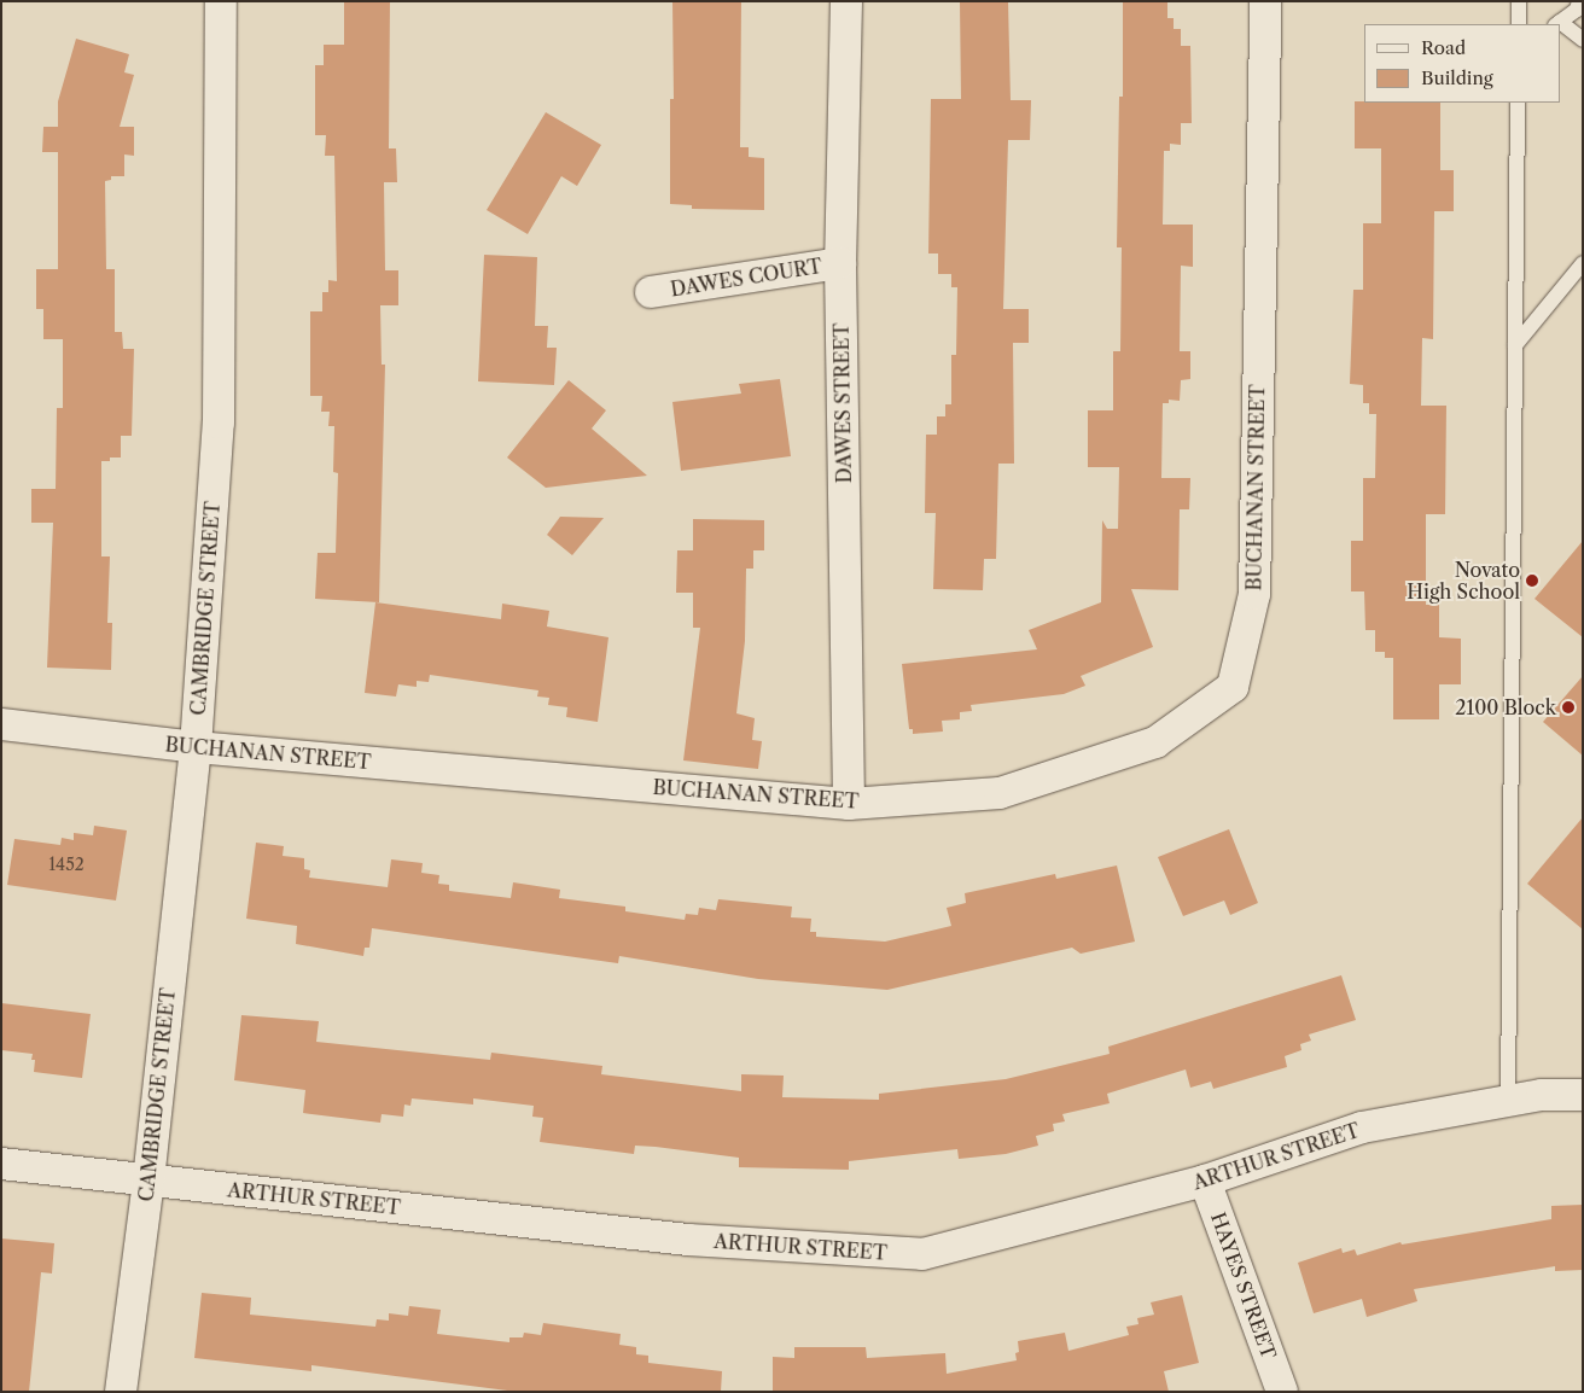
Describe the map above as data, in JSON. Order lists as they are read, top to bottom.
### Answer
{
  "streets": {
    "street": [
      "DAWES COURT",
      "DAWES STREET",
      "BUCHANAN STREET",
      "CAMBRIDGE STREET",
      "ARTHUR STREET",
      "HAYES STREET"
    ]
  },
  "crossings": [
    ["DAWES COURT", "DAWES STREET"],
    ["DAWES STREET", "BUCHANAN STREET"],
    ["BUCHANAN STREET", "CAMBRIDGE STREET"],
    ["CAMBRIDGE STREET", "ARTHUR STREET"],
    ["ARTHUR STREET", "HAYES STREET"]
  ],
  "places": ["Novato High School", "2100 Block"],
  "house_numbers": ["1452"],
  "legend": ["Road", "Building"]
}
